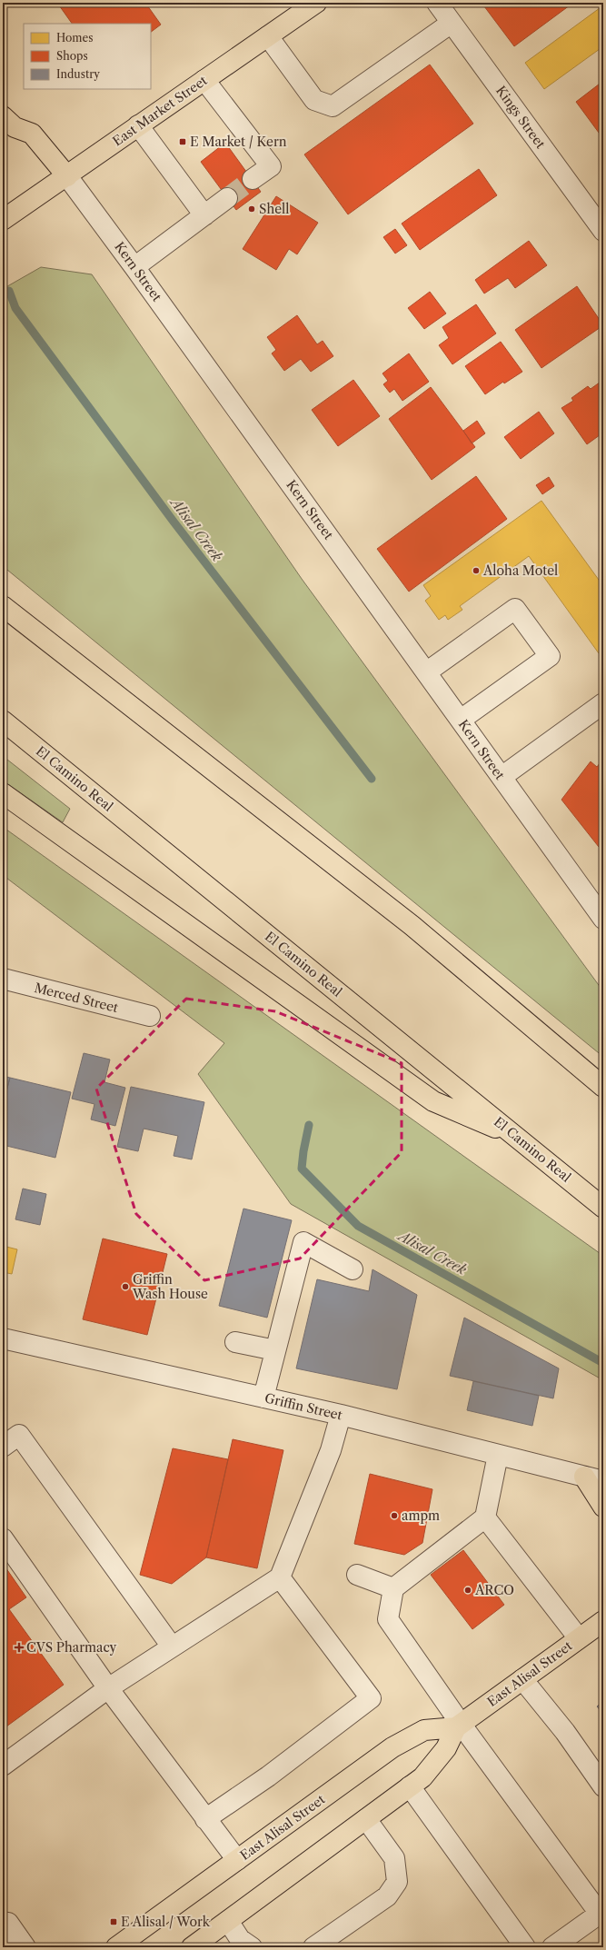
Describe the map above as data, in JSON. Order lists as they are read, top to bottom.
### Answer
{
  "streets": {
    "main road": [
      "East Market Street",
      "Kern Street",
      "El Camino Real",
      "East Alisal Street"
    ],
    "street": ["Kings Street", "Merced Street", "Griffin Street"]
  },
  "crossings": [
    ["East Market Street", "Kern Street"]
  ],
  "water": ["Alisal Creek"],
  "places": {
    "transit": ["E Market / Kern", "E Alisal / Work"],
    "other": [
      "Shell",
      "Aloha Motel",
      "Griffin Wash House",
      "ampm",
      "ARCO"
    ],
    "health": ["CVS Pharmacy"]
  },
  "legend": ["Homes", "Shops", "Industry"]
}
